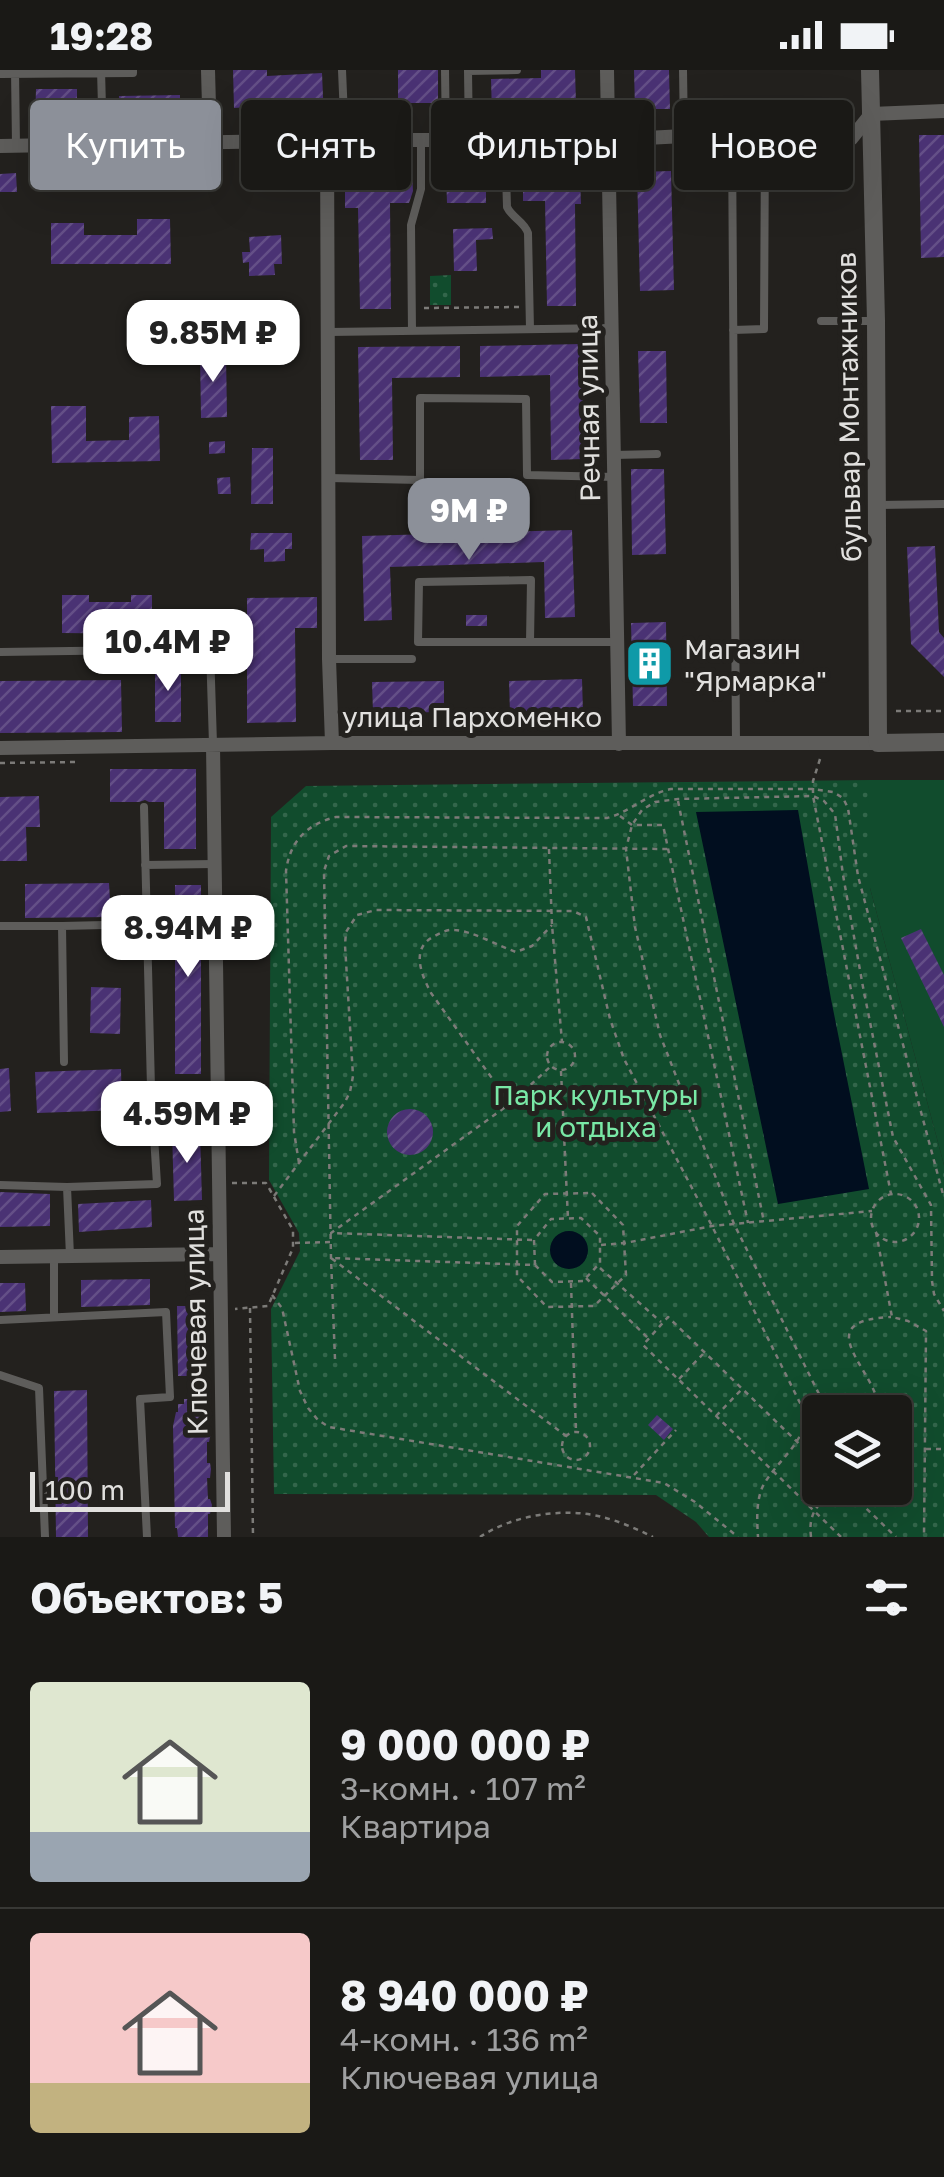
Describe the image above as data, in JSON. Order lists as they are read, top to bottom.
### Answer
{
  "streets": {
    "street": [
      "бульвар Монтажников",
      "Речная улица",
      "улица Пархоменко",
      "Ключевая улица"
    ]
  },
  "crossings": [
    ["бульвар Монтажников", "улица Пархоменко"],
    ["Речная улица", "улица Пархоменко"],
    ["улица Пархоменко", "Ключевая улица"]
  ],
  "parks": ["Парк культуры и отдыха"],
  "places": {
    "building": ["Магазин \"Ярмарка\""]
  },
  "scale_bar": "100 m",
  "page": {
    "status": "19:28",
    "chip": [
      "Купить",
      "Снять",
      "Фильтры",
      "Новое"
    ],
    "price": [
      "9.85M ₽",
      "9M ₽",
      "10.4M ₽",
      "8.94M ₽",
      "4.59M ₽"
    ],
    "scale": "100 m",
    "heading": "Объектов: 5",
    "list": [
      {
        "name": "9 000 000 ₽",
        "note": "3-комн. · 107 m² · Квартира"
      },
      {
        "name": "8 940 000 ₽",
        "note": "4-комн. · 136 m² · Ключевая улица"
      }
    ]
  }
}
